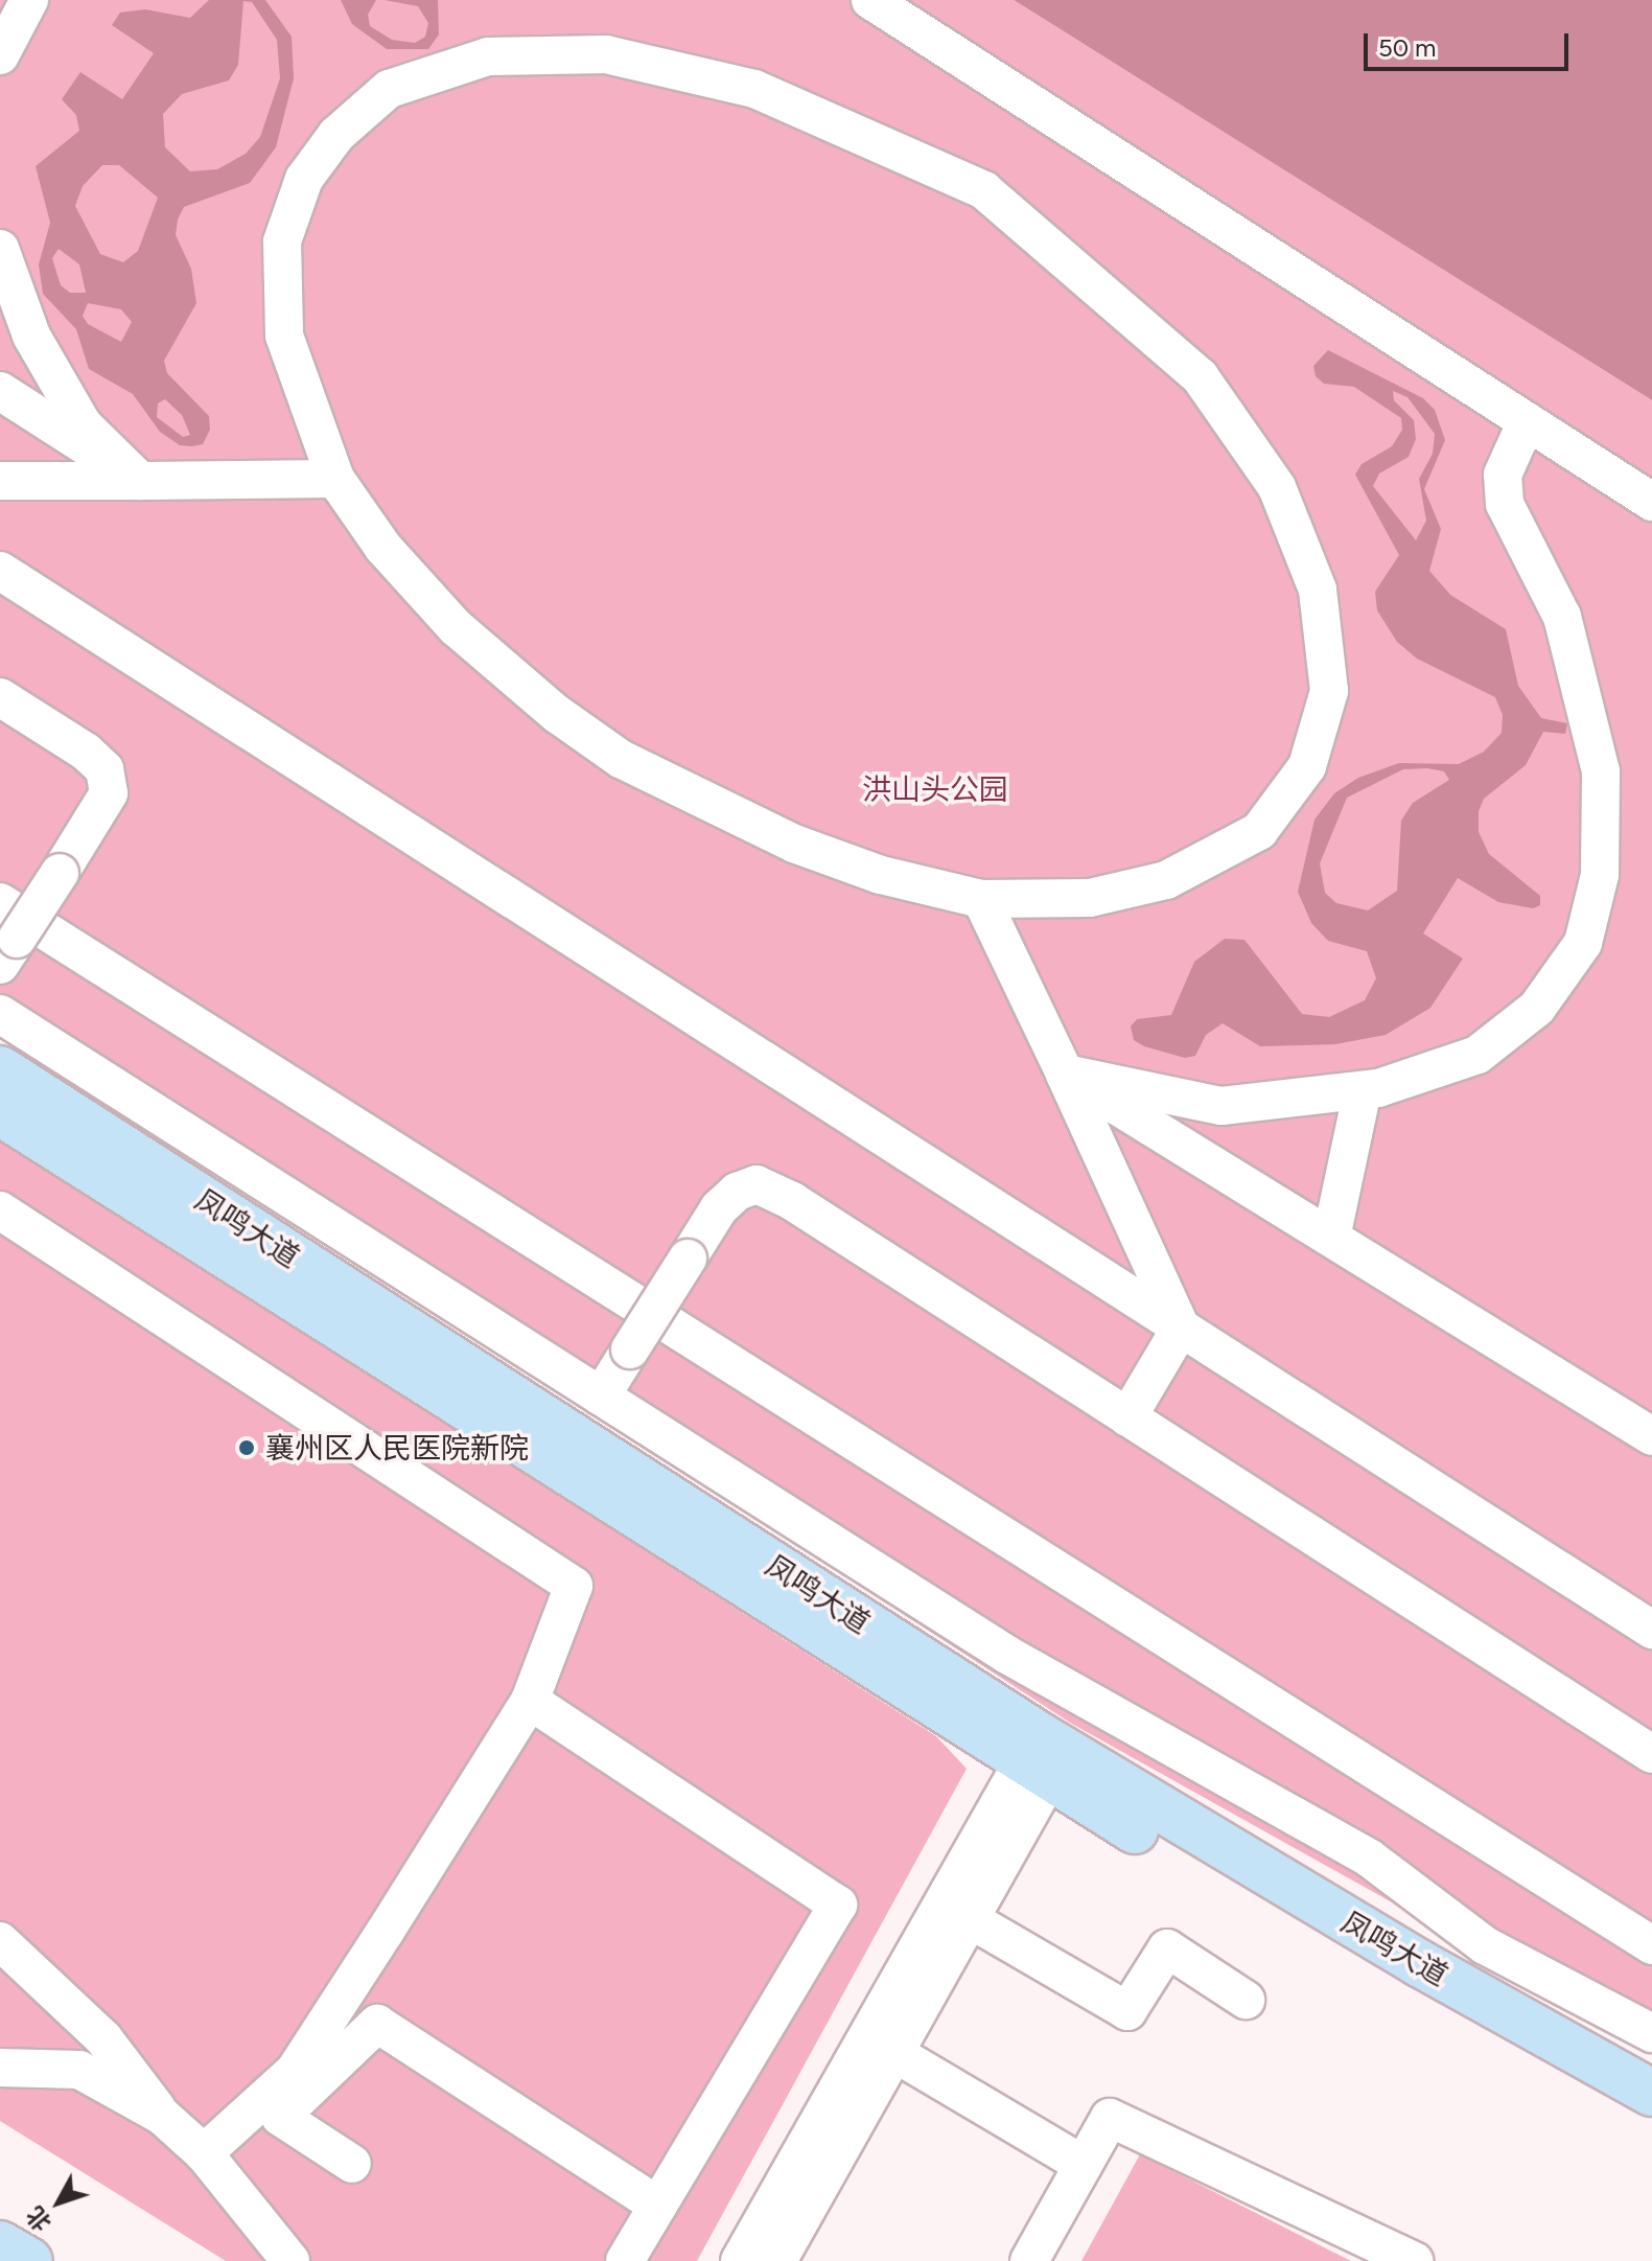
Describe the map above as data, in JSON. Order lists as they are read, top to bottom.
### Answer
{
  "streets": {
    "main road": ["凤鸣大道"]
  },
  "parks": ["洪山头公园"],
  "places": ["襄州区人民医院新院"],
  "scale_bar": "50 m",
  "north": "bottom left"
}
